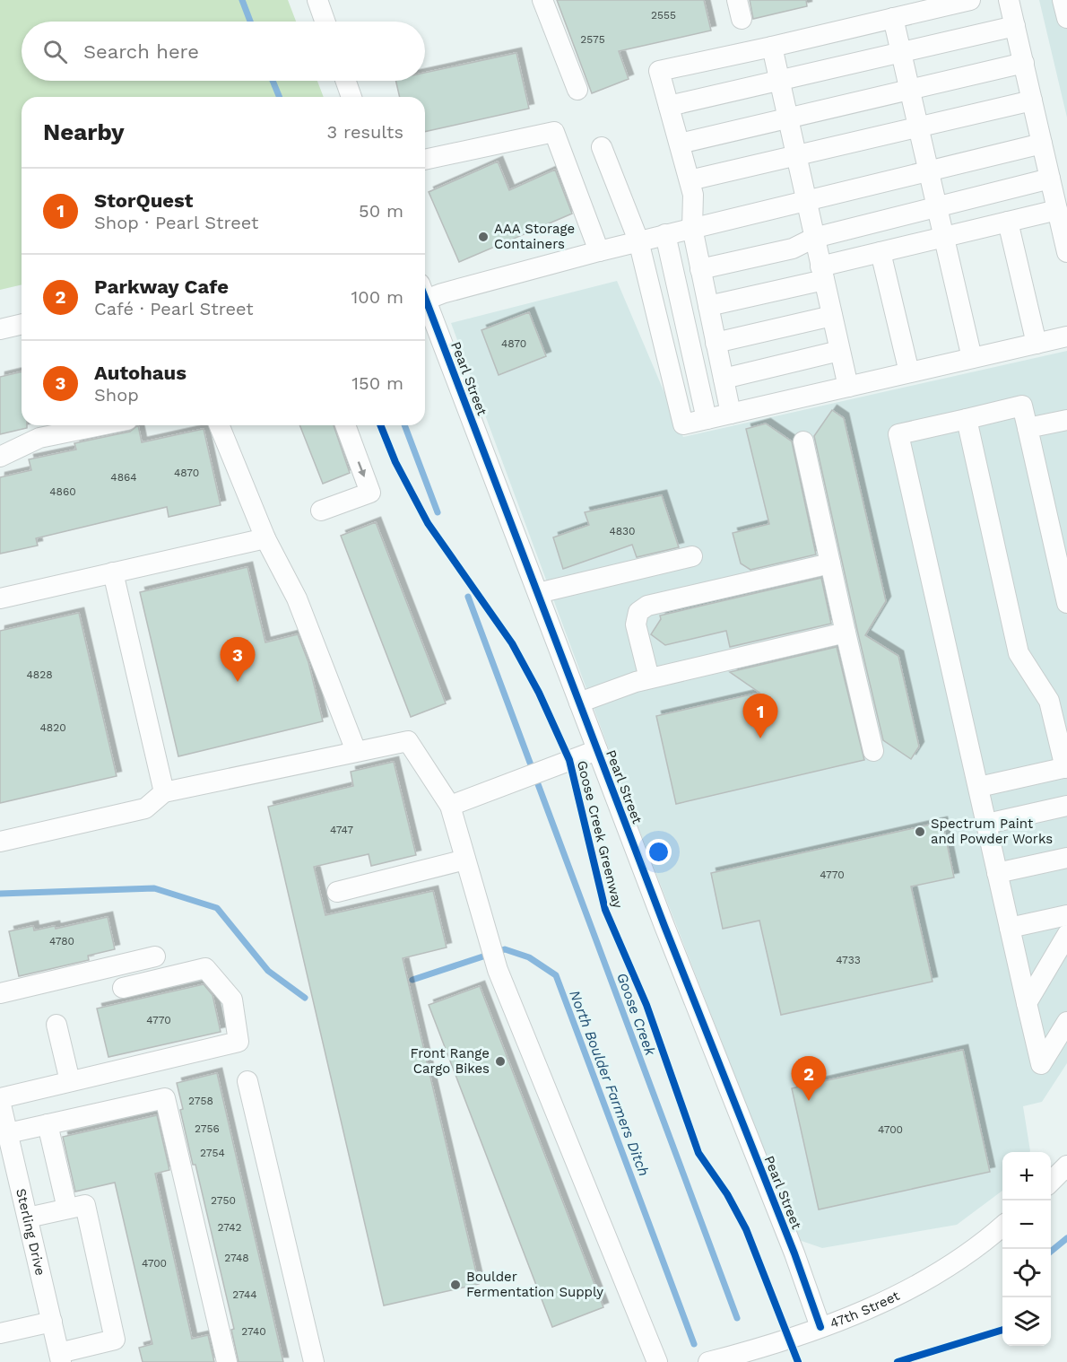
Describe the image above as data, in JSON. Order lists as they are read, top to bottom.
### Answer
{
  "streets": {
    "street": ["Pearl Street", "Sterling Drive", "47th Street"],
    "cycle path": ["Goose Creek Greenway"]
  },
  "crossings": [
    ["Pearl Street", "47th Street"]
  ],
  "water": ["Goose Creek", "North Boulder Farmers Ditch"],
  "places": [
    "AAA Storage Containers",
    "Spectrum Paint and Powder Works",
    "Front Range Cargo Bikes",
    "Boulder Fermentation Supply"
  ],
  "house_numbers": [
    "2555",
    "2575",
    "4870",
    "4870",
    "4864",
    "4860",
    "4830",
    "4828",
    "4820",
    "4747",
    "4770",
    "4780",
    "4733",
    "4770",
    "2758",
    "2756",
    "4700",
    "2754",
    "2750",
    "2742",
    "2748",
    "4700",
    "2744",
    "2740"
  ],
  "page": {
    "search": "Search here",
    "heading": ["Nearby", "3 results"],
    "list": [
      {
        "mark": "1",
        "name": "StorQuest",
        "note": "Shop · Pearl Street",
        "value": "50 m"
      },
      {
        "mark": "2",
        "name": "Parkway Cafe",
        "note": "Café · Pearl Street",
        "value": "100 m"
      },
      {
        "mark": "3",
        "name": "Autohaus",
        "note": "Shop",
        "value": "150 m"
      }
    ],
    "pins": ["3", "1", "2"],
    "map_buttons": ["+", "−"]
  }
}
